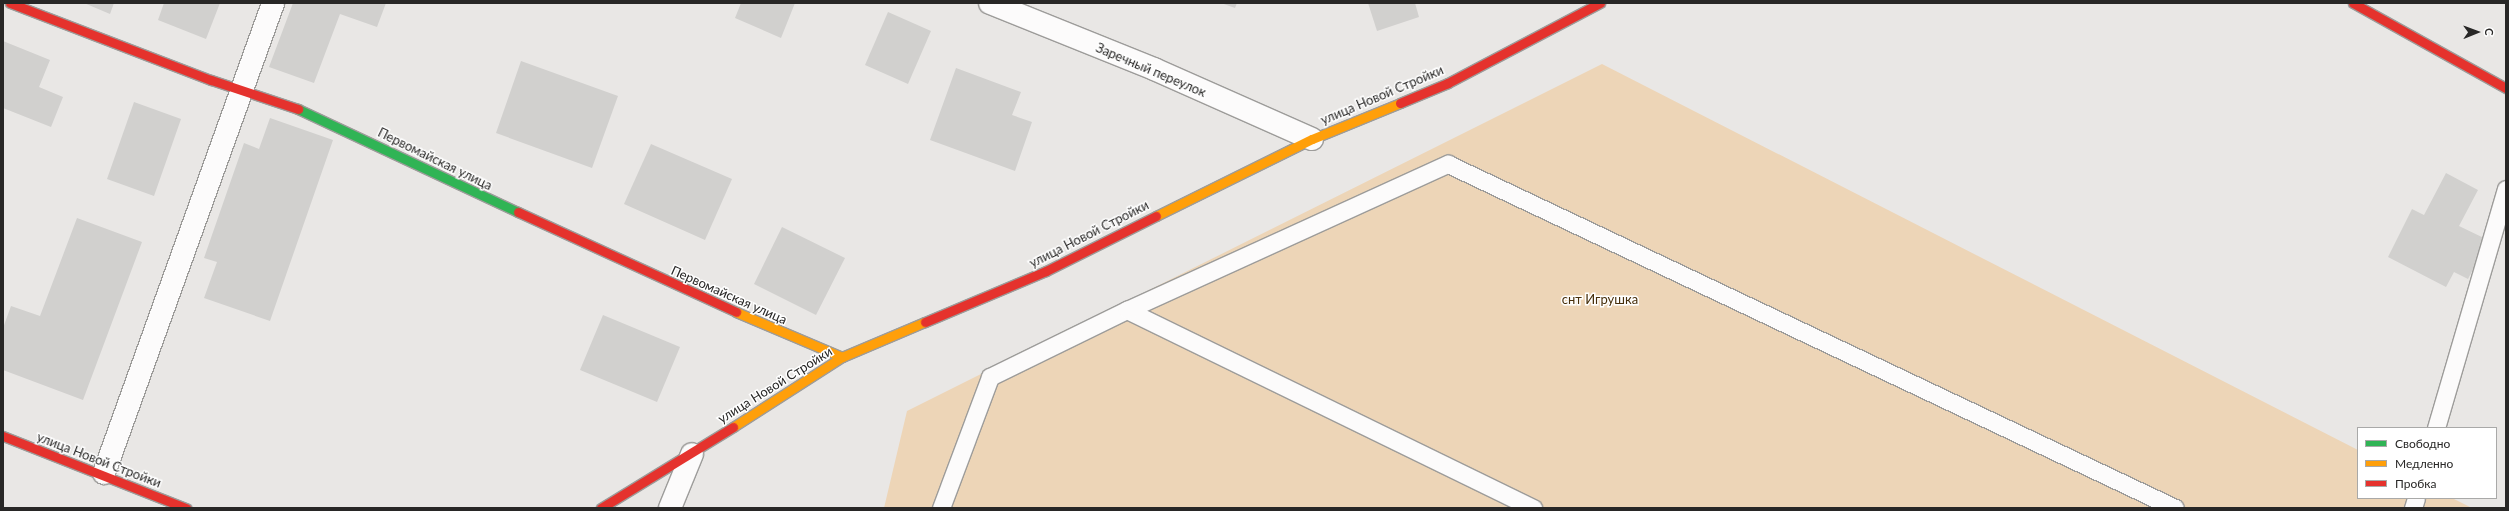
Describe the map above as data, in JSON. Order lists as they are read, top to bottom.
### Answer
{
  "streets": {
    "street": ["Заречный переулок", "улица Новой Стройки", "Первомайская улица"]
  },
  "crossings": [
    ["Заречный переулок", "улица Новой Стройки"],
    ["улица Новой Стройки", "Первомайская улица"]
  ],
  "parks": ["снт Игрушка"],
  "legend": ["Свободно", "Медленно", "Пробка"],
  "north": "right"
}
